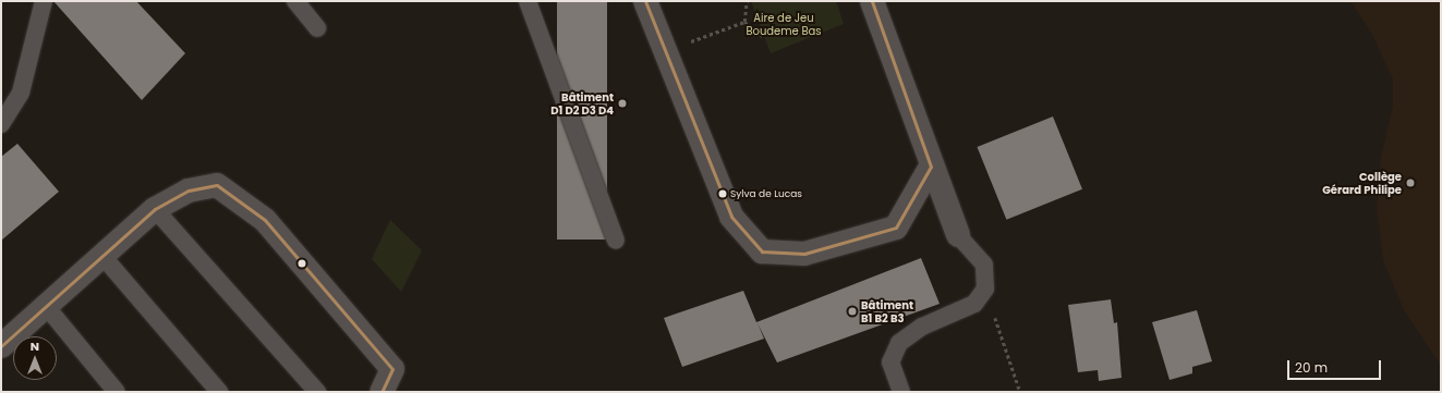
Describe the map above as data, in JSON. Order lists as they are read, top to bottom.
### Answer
{
  "parks": ["Aire de Jeu Boudeme Bas"],
  "places": [
    "Bâtiment D1 D2 D3 D4",
    "Collège Gérard Philipe",
    "Sylva de Lucas",
    "Bâtiment B1 B2 B3"
  ],
  "scale_bar": "20 m",
  "north": "top"
}
